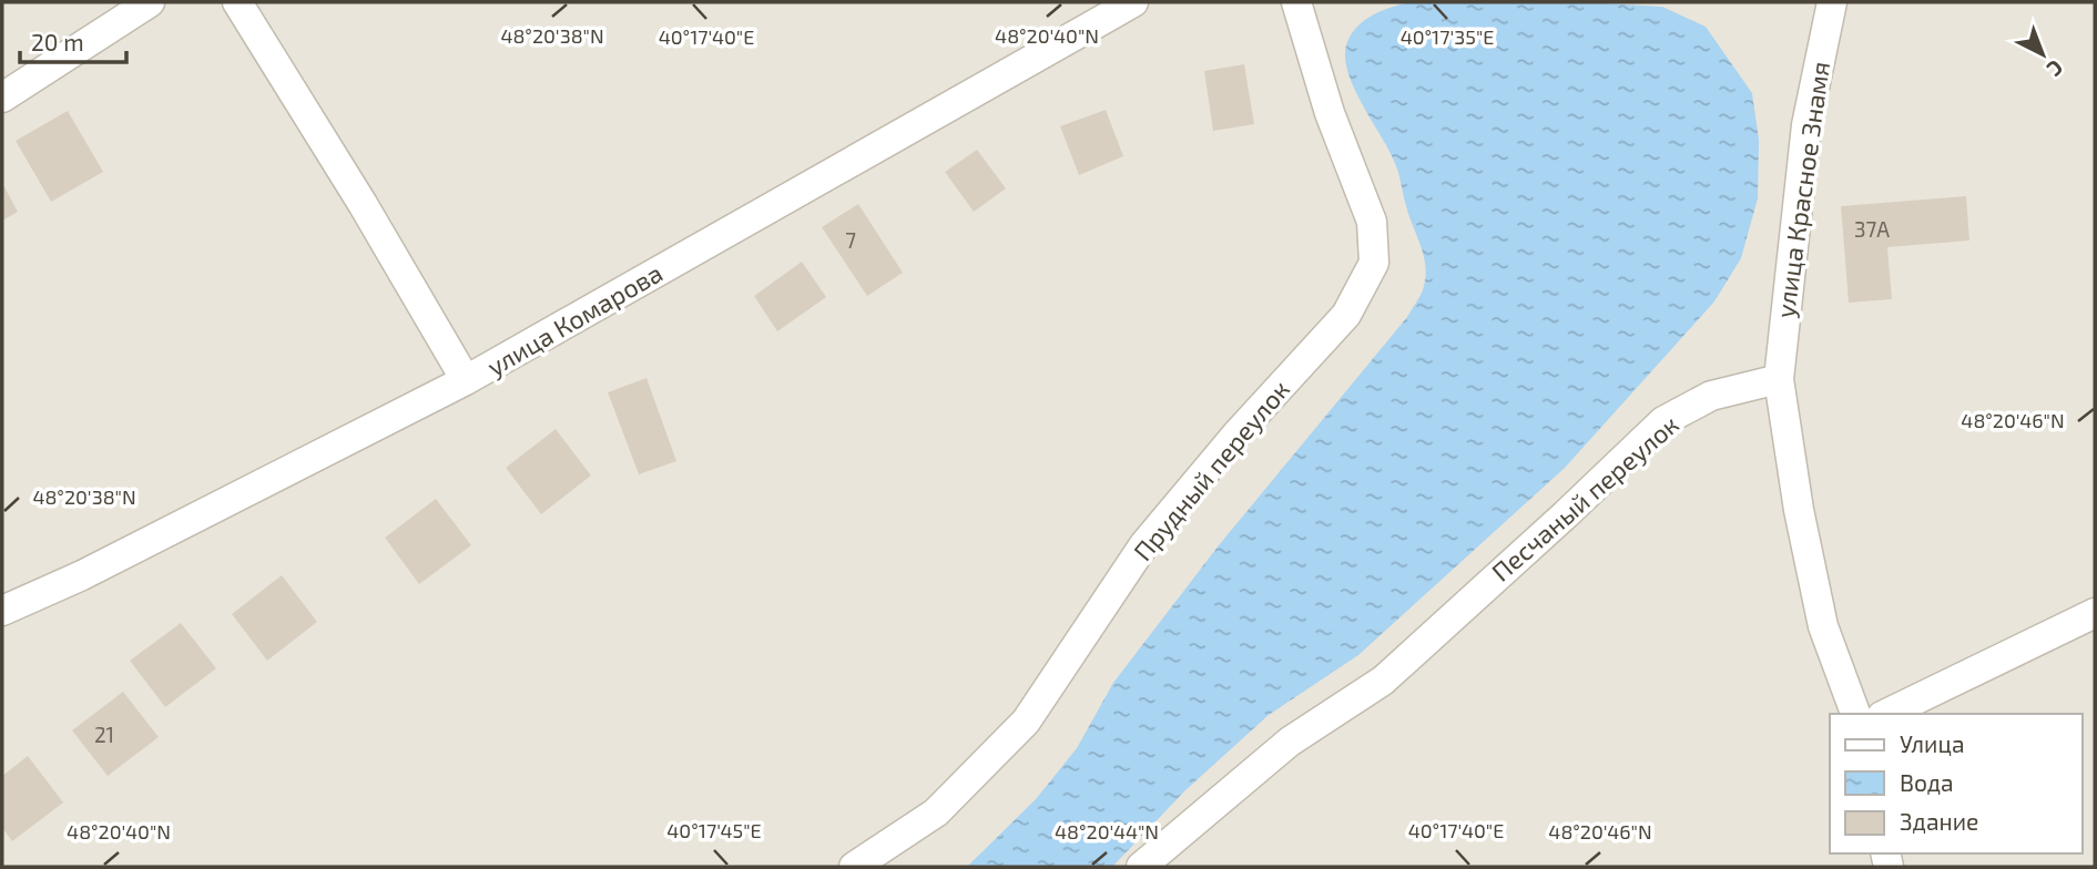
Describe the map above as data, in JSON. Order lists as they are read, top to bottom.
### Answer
{
  "streets": {
    "street": [
      "улица Красное Знамя",
      "улица Комарова",
      "Прудный переулок",
      "Песчаный переулок"
    ]
  },
  "crossings": [
    ["улица Красное Знамя", "Песчаный переулок"]
  ],
  "house_numbers": ["37А", "7", "21"],
  "legend": ["Улица", "Вода", "Здание"],
  "scale_bar": "20 m",
  "north": "bottom right",
  "coordinates": [
    "48°20'38\"N",
    "48°20'40\"N",
    "40°17'40\"E",
    "40°17'35\"E",
    "48°20'46\"N",
    "40°17'45\"E",
    "48°20'44\"N"
  ]
}
